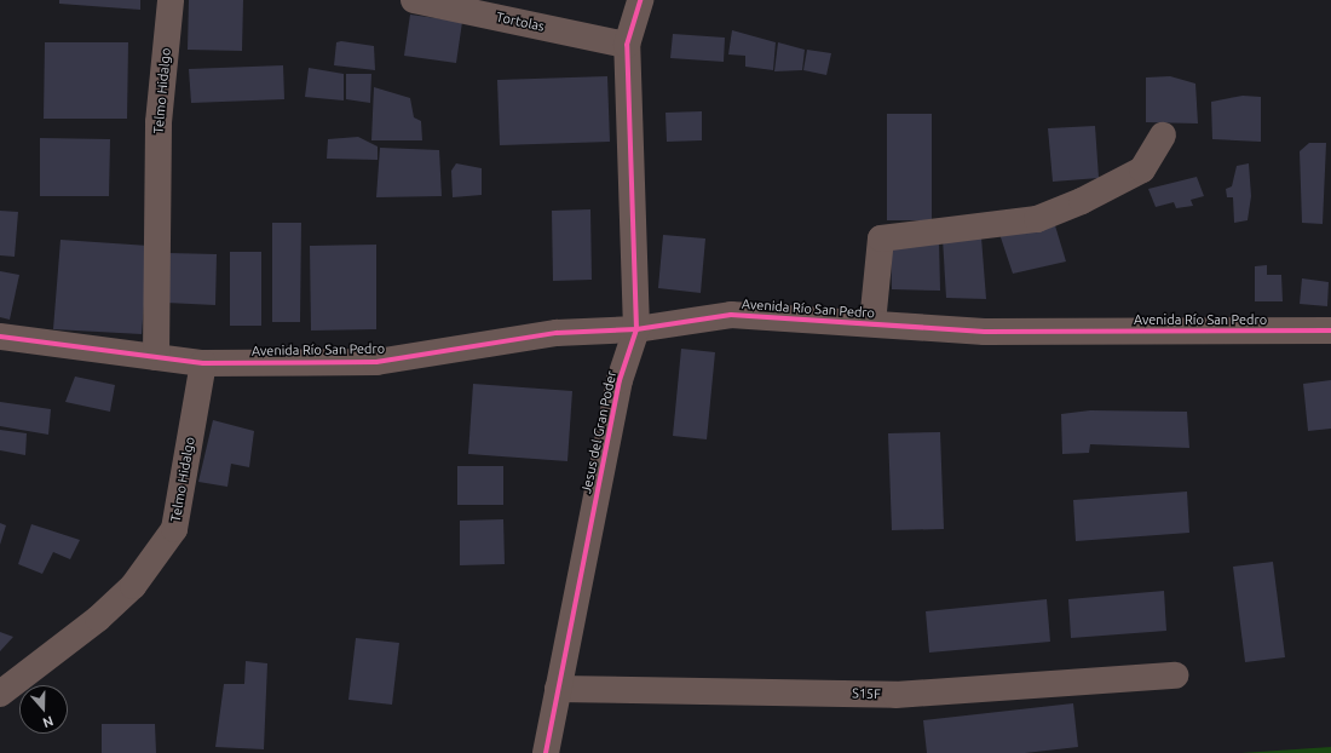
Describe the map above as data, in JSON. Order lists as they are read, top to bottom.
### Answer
{
  "streets": {
    "street": [
      "Tortolas",
      "Telmo Hidalgo",
      "Avenida Río San Pedro",
      "Jesus del Gran Poder",
      "S15F"
    ]
  },
  "crossings": [
    ["Tortolas", "Jesus del Gran Poder"],
    ["Telmo Hidalgo", "Avenida Río San Pedro"],
    ["Avenida Río San Pedro", "Jesus del Gran Poder"],
    ["Jesus del Gran Poder", "S15F"]
  ],
  "north": "bottom"
}
